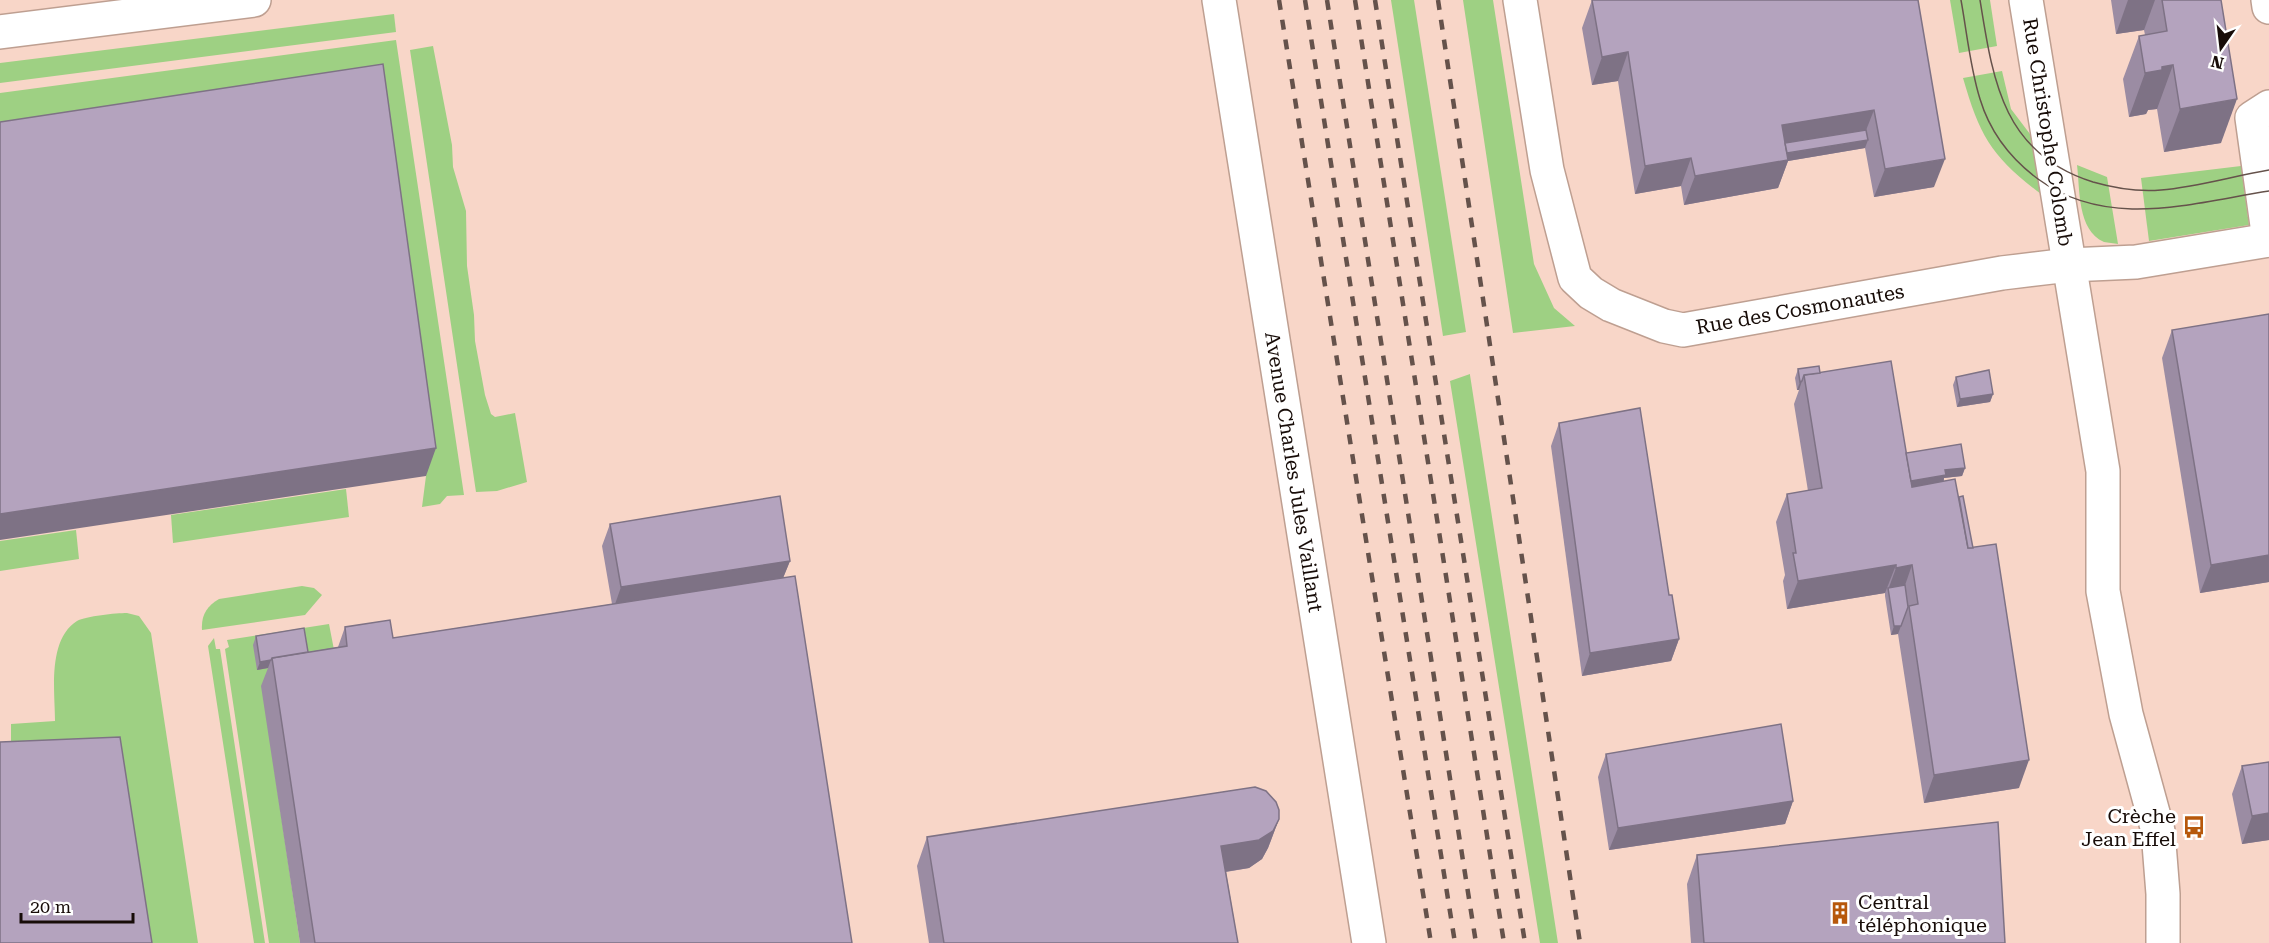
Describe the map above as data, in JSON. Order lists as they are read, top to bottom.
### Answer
{
  "streets": {
    "street": ["Rue Christophe Colomb", "Rue des Cosmonautes", "Avenue Charles Jules Vaillant"]
  },
  "crossings": [
    ["Rue Christophe Colomb", "Rue des Cosmonautes"]
  ],
  "places": {
    "bus stop": ["Crèche Jean Effel"],
    "building": ["Central téléphonique"]
  },
  "scale_bar": "20 m",
  "north": "bottom"
}
